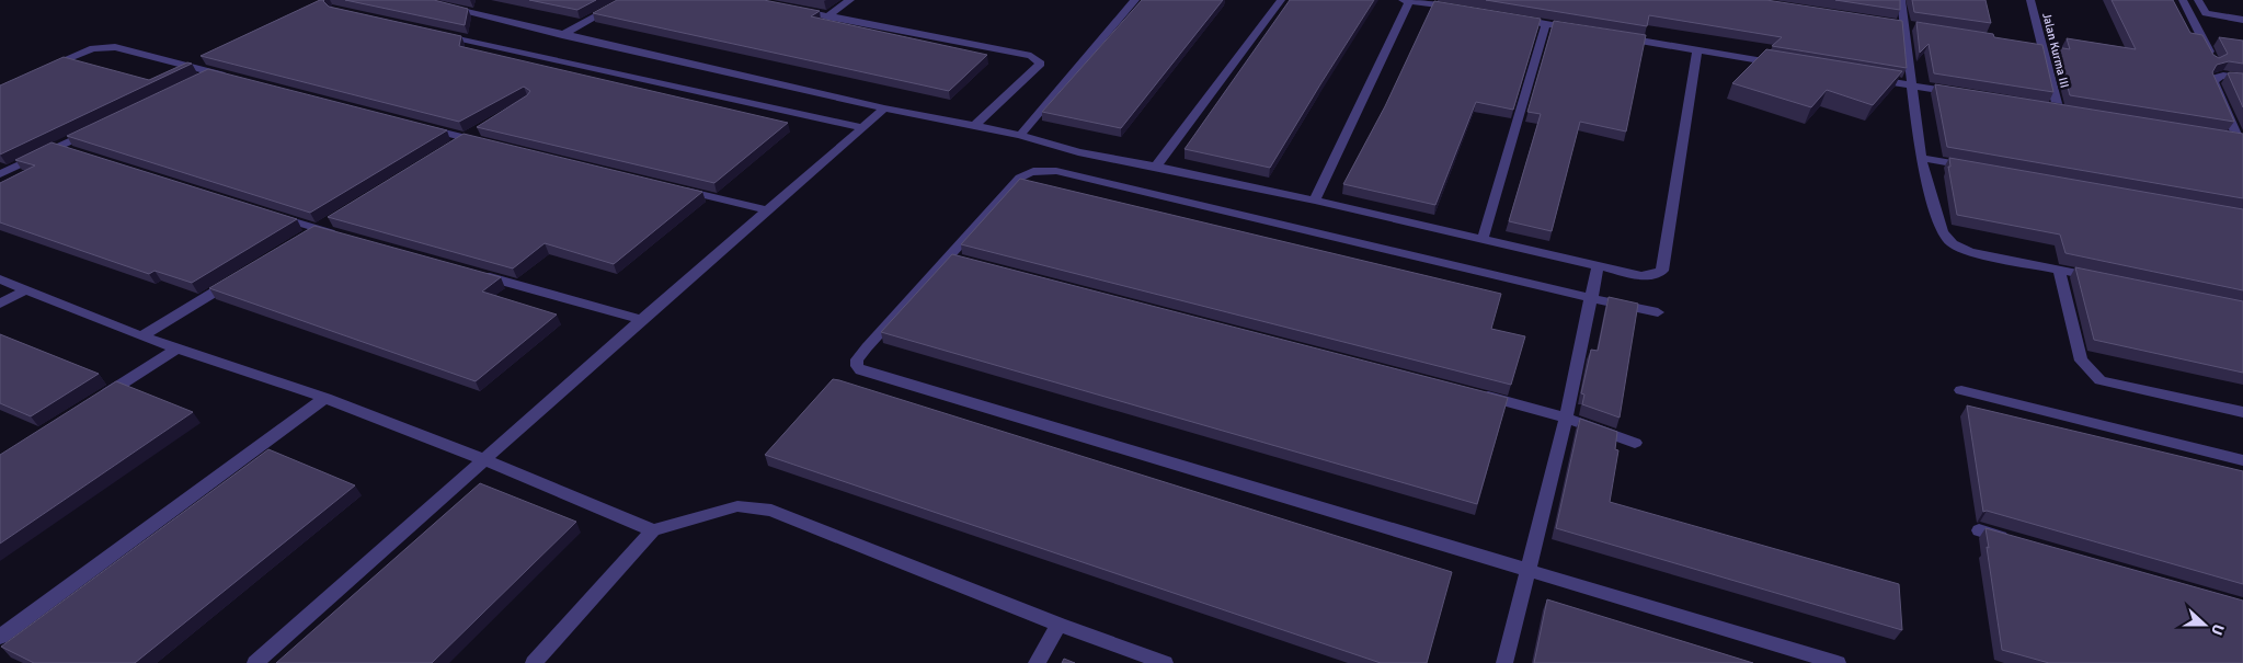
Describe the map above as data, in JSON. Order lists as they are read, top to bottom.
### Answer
{
  "streets": {
    "street": ["Jalan Kurma III"]
  },
  "north": "right"
}
